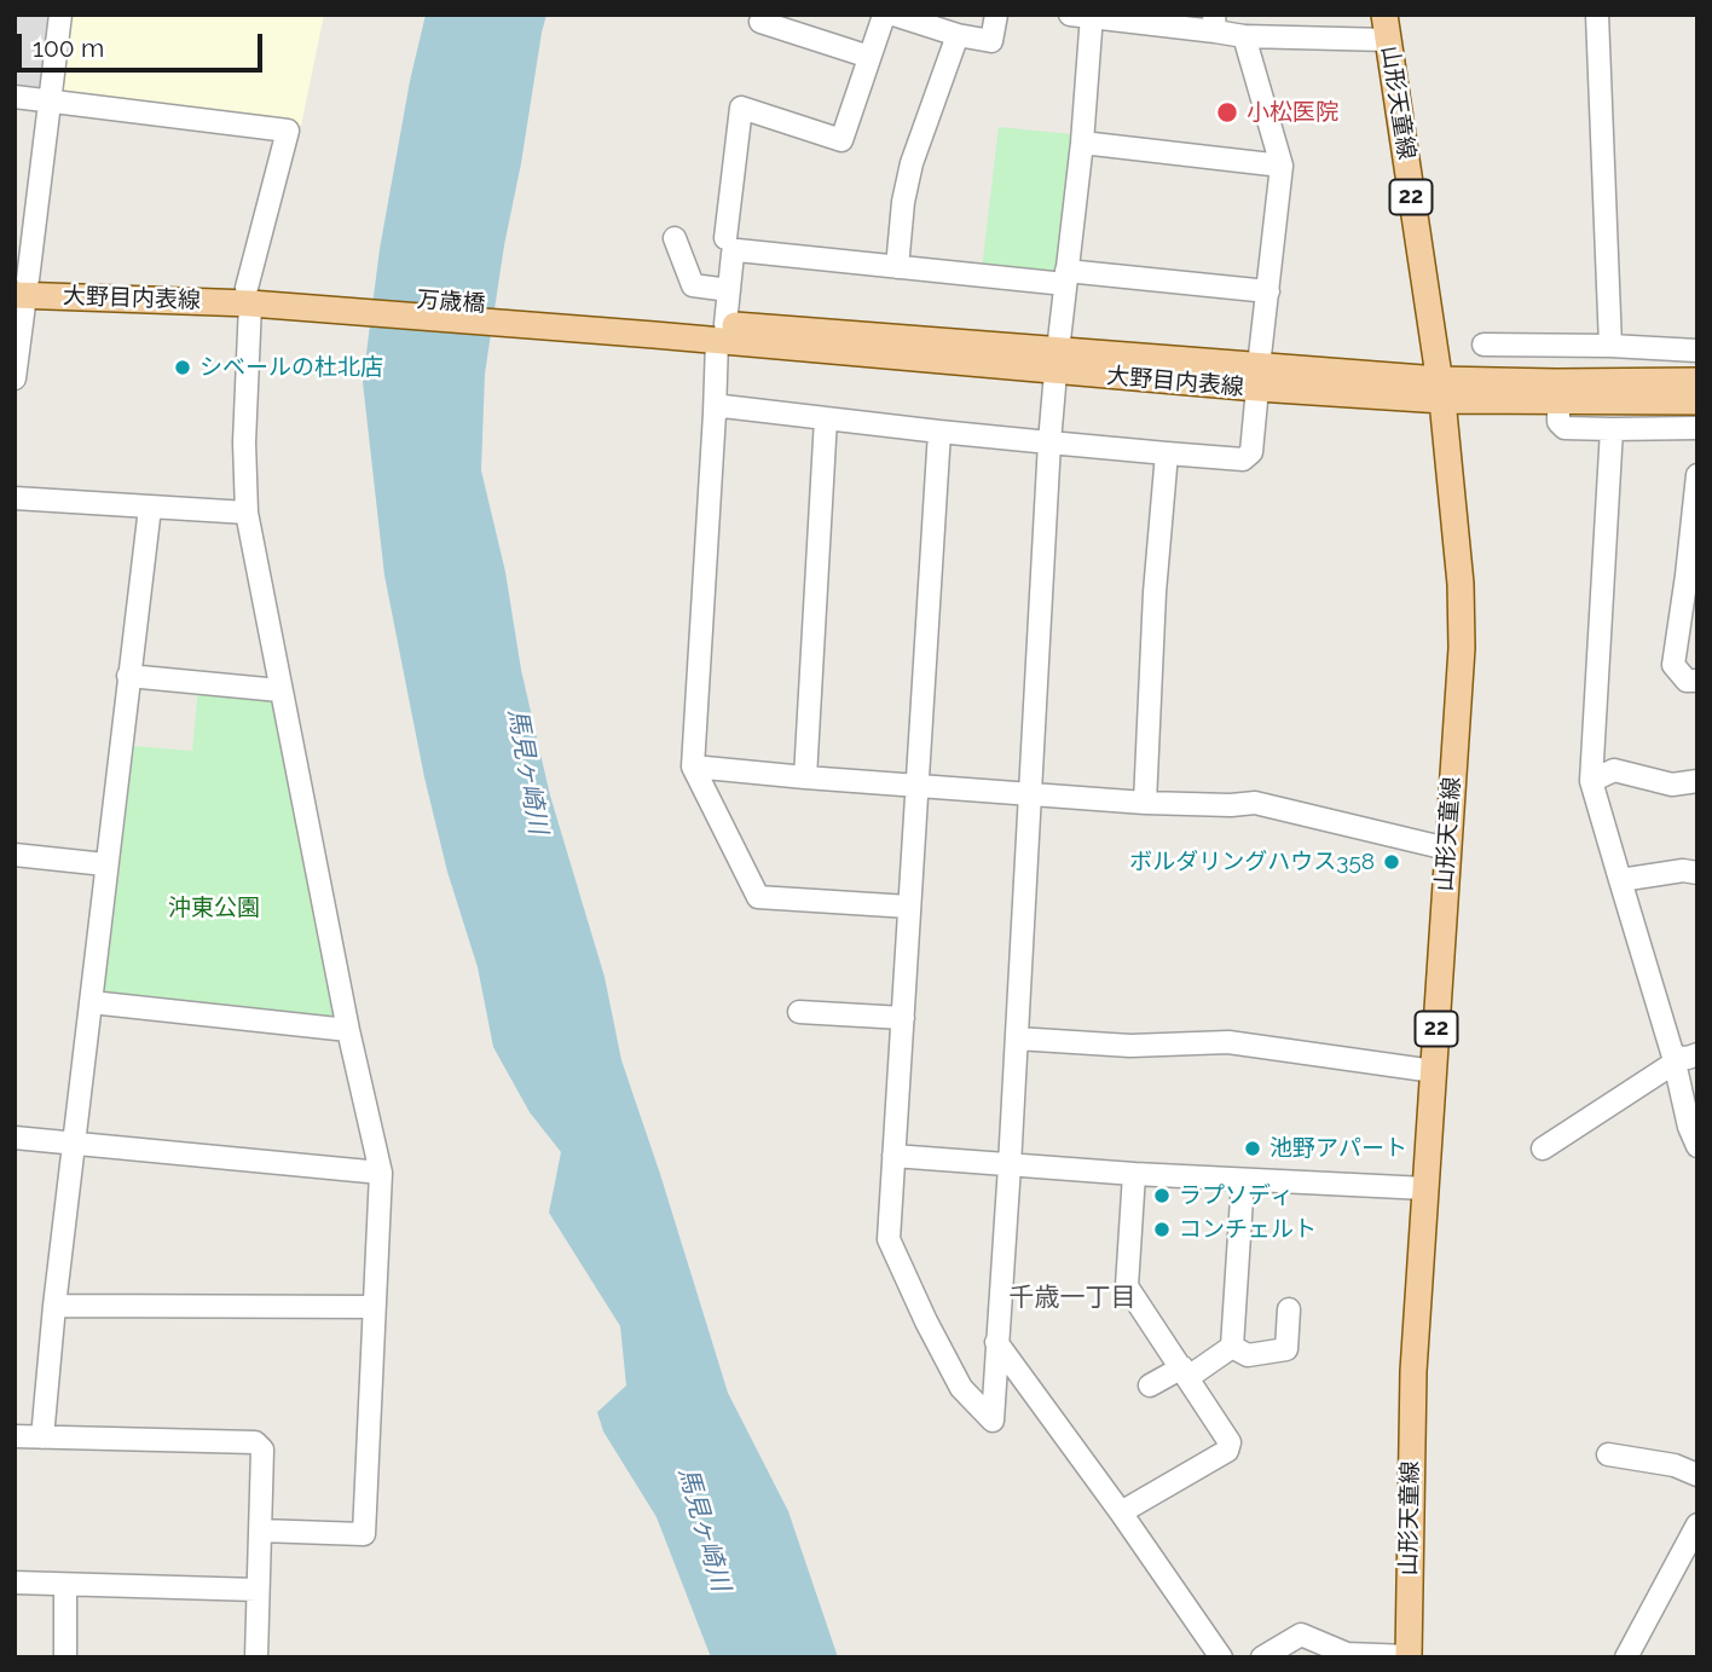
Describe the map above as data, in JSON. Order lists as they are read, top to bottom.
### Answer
{
  "streets": {
    "main road": [
      "山形天童線",
      "22",
      "大野目内表線",
      "万歳橋"
    ]
  },
  "crossings": [
    ["山形天童線", "大野目内表線"],
    ["大野目内表線", "万歳橋"]
  ],
  "districts": ["千歳一丁目"],
  "water": ["馬見ヶ崎川"],
  "parks": ["沖東公園"],
  "places": [
    "小松医院",
    "シベールの杜北店",
    "ボルダリングハウス358",
    "池野アパート",
    "ラプソディ",
    "コンチェルト"
  ],
  "scale_bar": "100 m"
}
